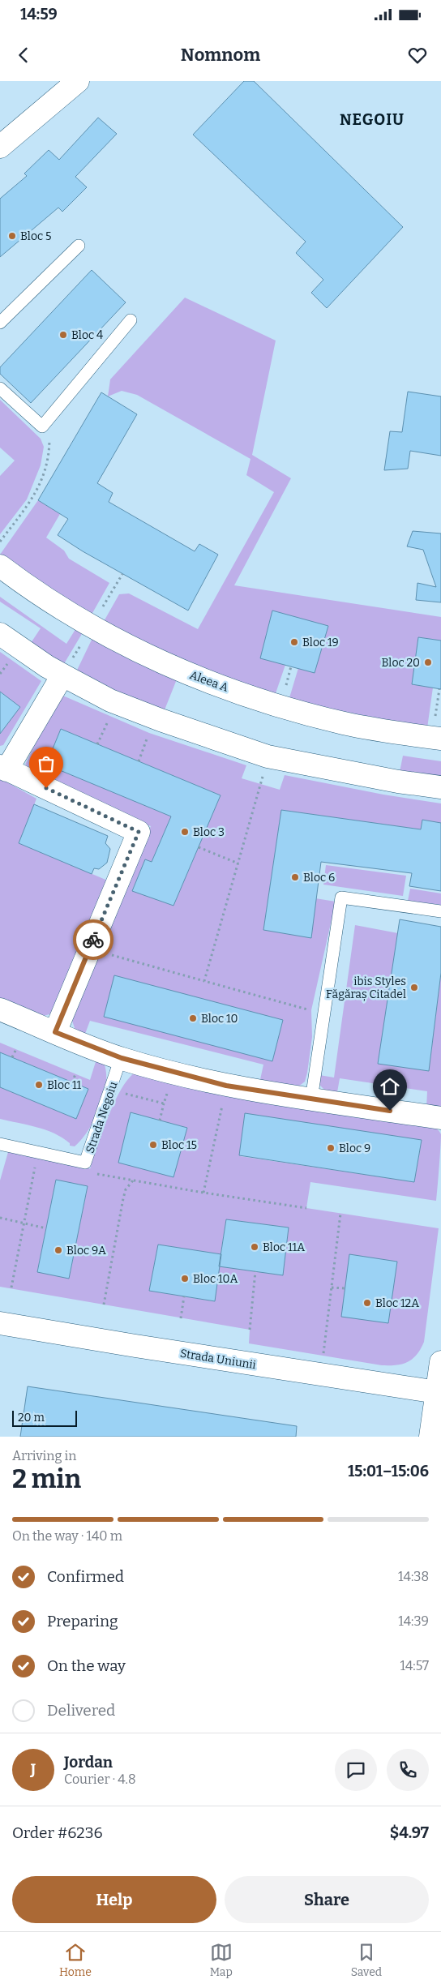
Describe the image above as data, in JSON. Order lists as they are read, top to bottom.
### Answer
{
  "streets": {
    "street": ["Aleea A", "Strada Uniunii"],
    "lane": ["Strada Negoiu"]
  },
  "districts": ["NEGOIU"],
  "places": [
    "Bloc 5",
    "Bloc 4",
    "Bloc 19",
    "Bloc 20",
    "Bloc 3",
    "Bloc 6",
    "ibis Styles Făgăraș Citadel",
    "Bloc 10",
    "Bloc 11",
    "Bloc 15",
    "Bloc 9",
    "Bloc 11A",
    "Bloc 9A",
    "Bloc 10A",
    "Bloc 12A"
  ],
  "scale_bar": "20 m",
  "page": {
    "status": "14:59",
    "header": "Nomnom",
    "scale": "20 m",
    "heading": ["2 min", "Arriving in", "15:01–15:06"],
    "panel": [
      "Jordan",
      "Courier · 4.8",
      "Order #6236",
      "$4.97"
    ],
    "bar": "On the way · 140 m",
    "list": [
      ["Confirmed", "14:38"],
      ["Preparing", "14:39"],
      ["On the way", "14:57"],
      "Delivered"
    ],
    "round": "J",
    "buttons": ["Help", "Share"],
    "tabs": ["Home", "Map", "Saved"]
  }
}
